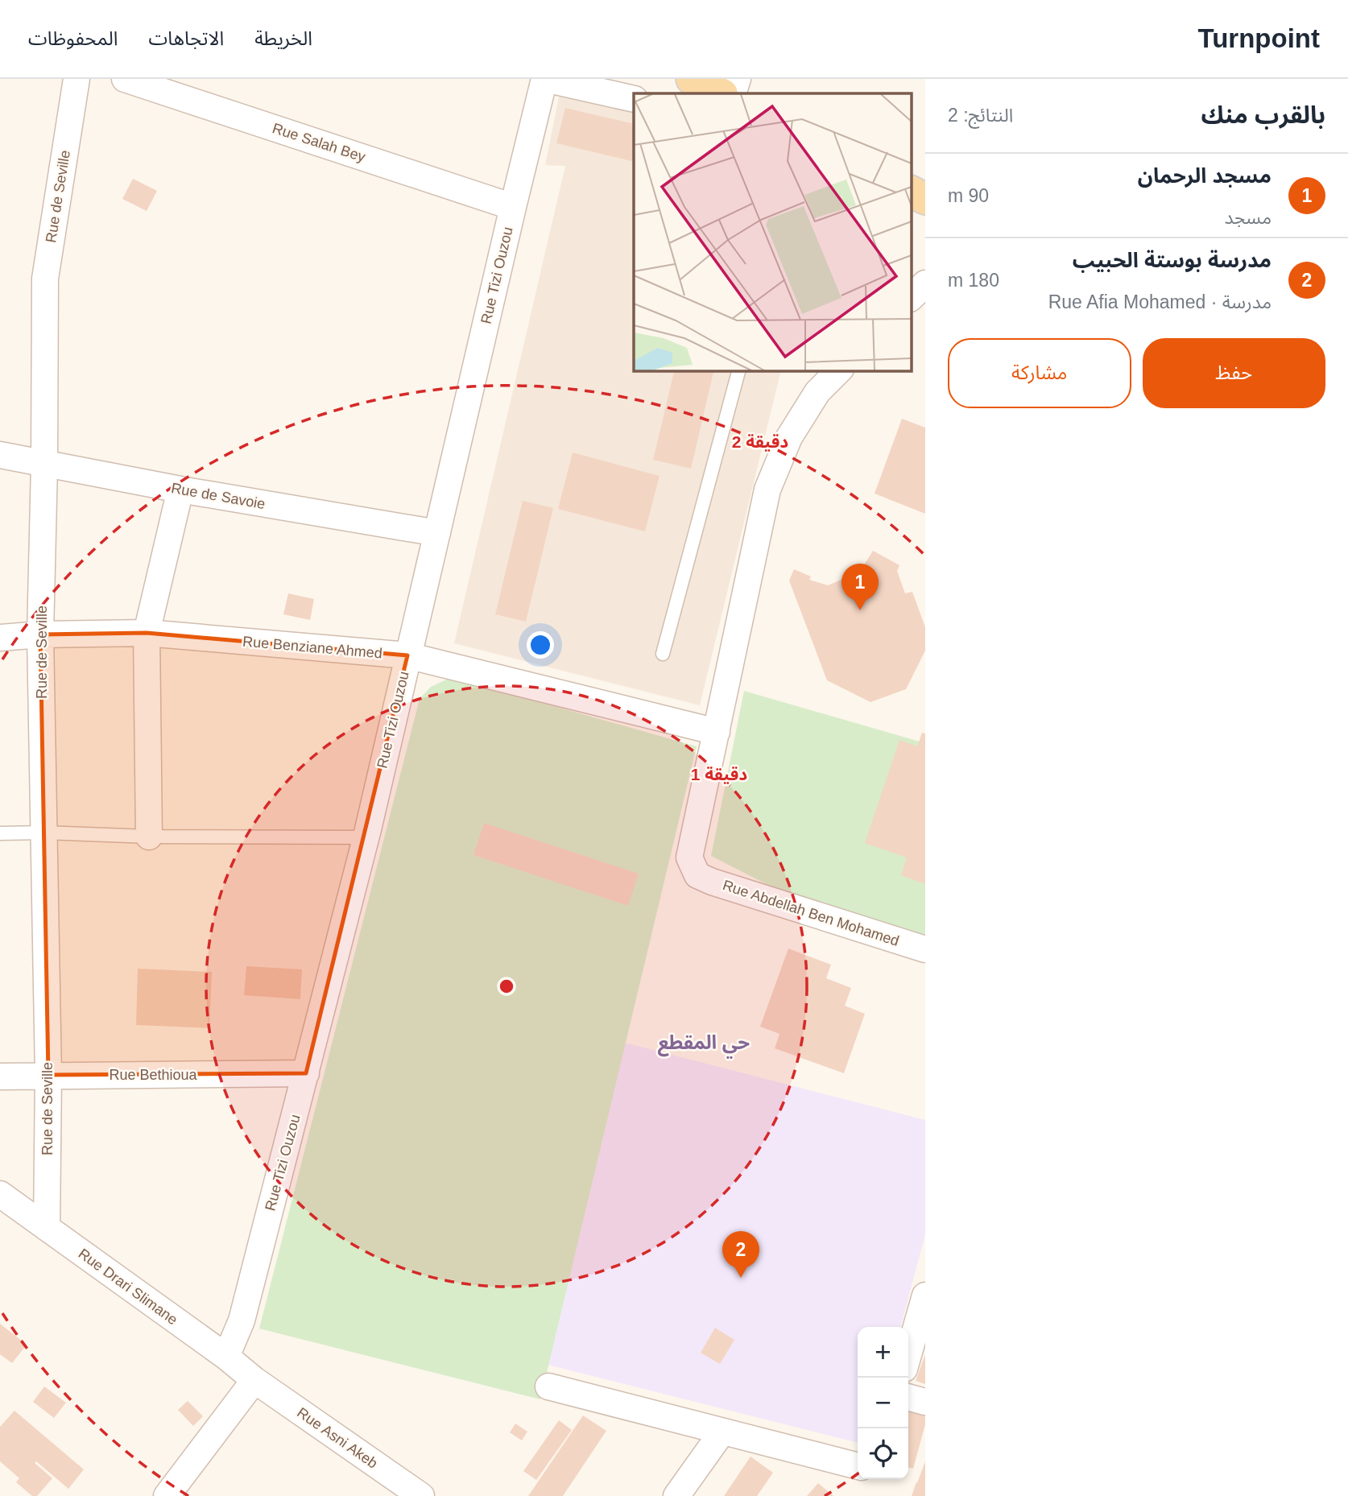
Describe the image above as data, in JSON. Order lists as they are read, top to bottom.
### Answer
{
  "streets": {
    "street": [
      "Rue Salah Bey",
      "Rue de Seville",
      "Rue Tizi Ouzou",
      "Rue de Savoie",
      "Rue Benziane Ahmed",
      "Rue Abdellah Ben Mohamed",
      "Rue Bethioua",
      "Rue Drari Slimane",
      "Rue Asni Akeb"
    ]
  },
  "crossings": [
    ["Rue Salah Bey", "Rue Tizi Ouzou"],
    ["Rue de Seville", "Rue de Savoie"],
    ["Rue de Seville", "Rue Benziane Ahmed"],
    ["Rue de Seville", "Rue Bethioua"],
    ["Rue de Seville", "Rue Drari Slimane"],
    ["Rue Tizi Ouzou", "Rue de Savoie"],
    ["Rue Tizi Ouzou", "Rue Benziane Ahmed"],
    ["Rue Tizi Ouzou", "Rue Bethioua"],
    ["Rue Tizi Ouzou", "Rue Drari Slimane"],
    ["Rue Benziane Ahmed", "Rue Abdellah Ben Mohamed"],
    ["Rue Drari Slimane", "Rue Asni Akeb"]
  ],
  "districts": ["حي المقطع"],
  "page": {
    "header": "Turnpoint",
    "nav": ["الخريطة", "الاتجاهات", "المحفوظات"],
    "heading": ["بالقرب منك", "النتائج: 2"],
    "list": [
      {
        "mark": "1",
        "name": "مسجد الرحمان",
        "note": "مسجد",
        "value": "90 m"
      },
      {
        "mark": "2",
        "name": "مدرسة بوستة الحبيب",
        "note": "مدرسة · Rue Afia Mohamed",
        "value": "180 m"
      }
    ],
    "buttons": ["حفظ", "مشاركة"],
    "pins": ["1", "2"],
    "map_buttons": ["+", "−"]
  },
  "rings": ["2 دقيقة", "1 دقيقة"]
}
